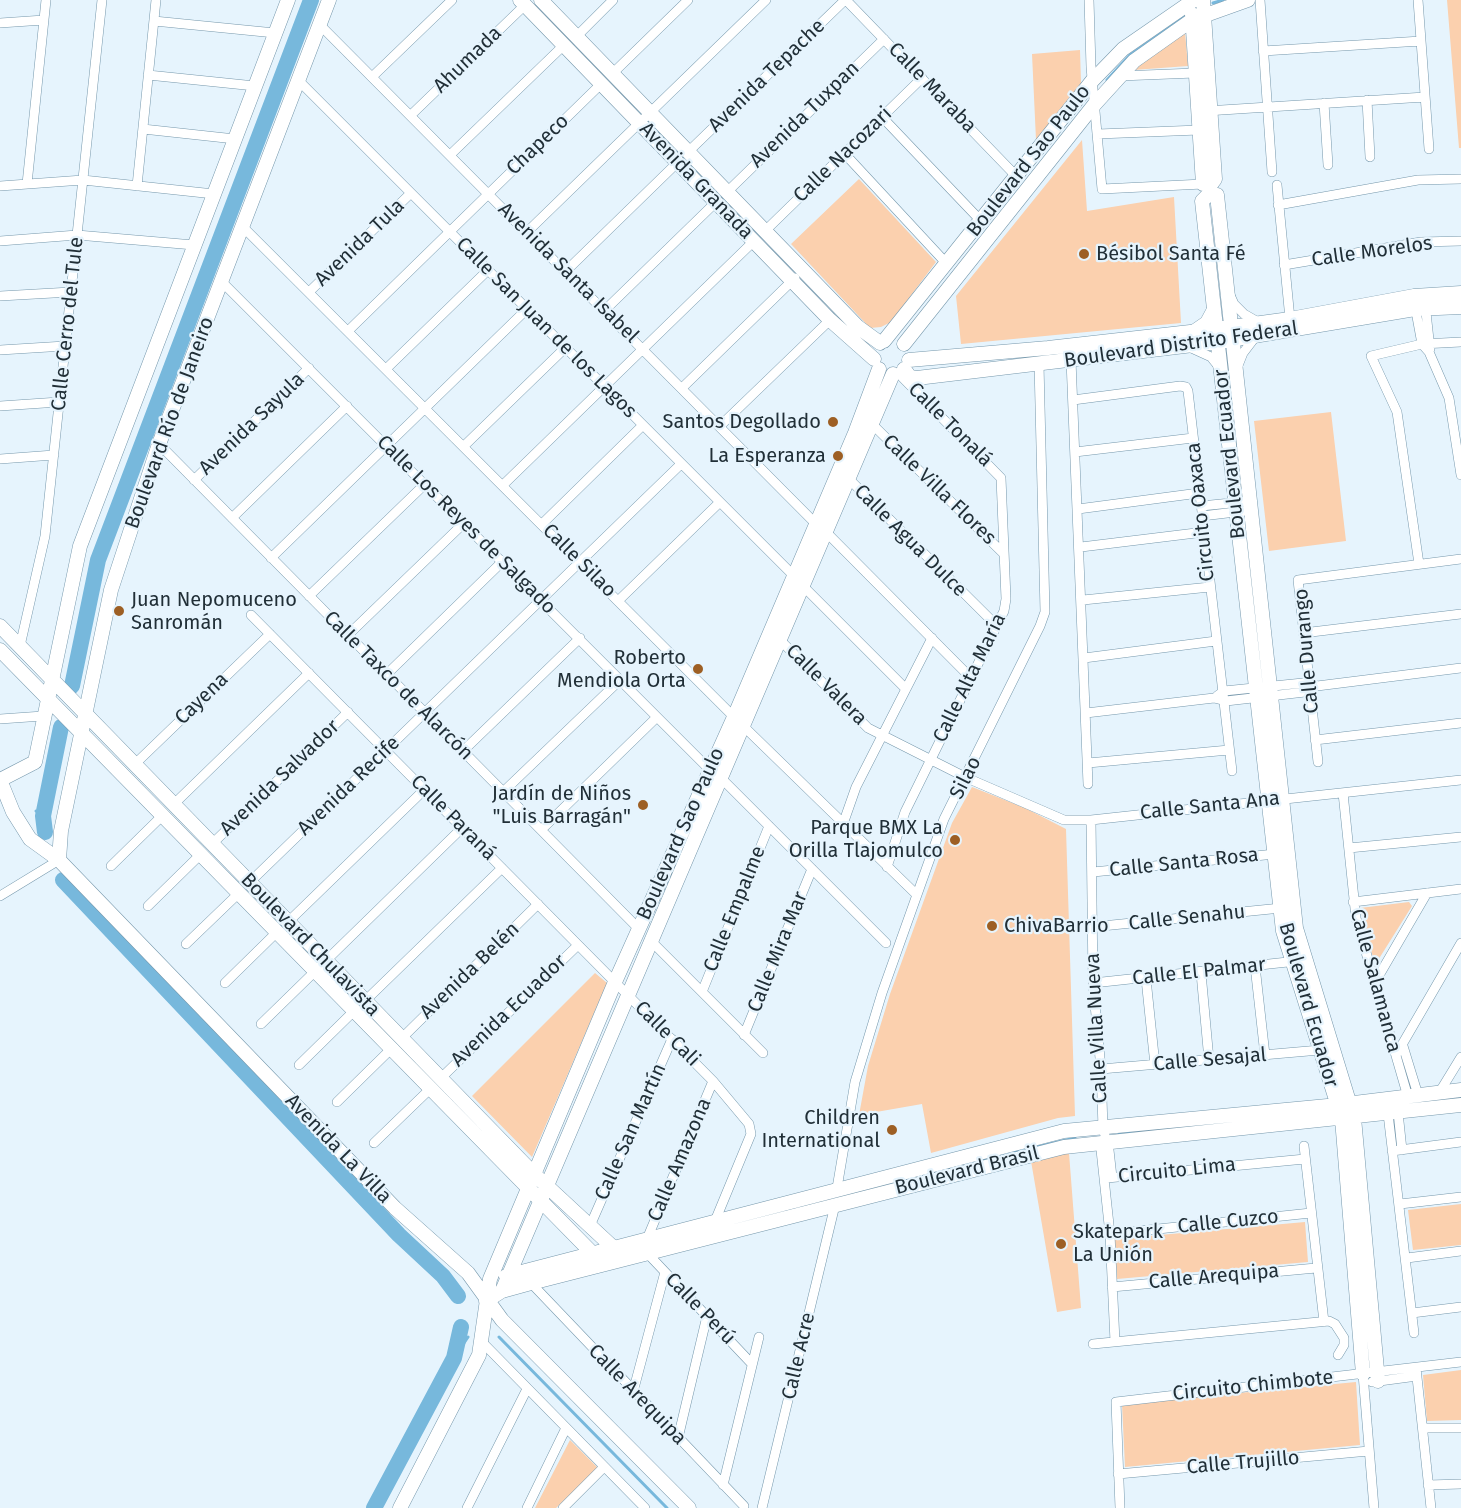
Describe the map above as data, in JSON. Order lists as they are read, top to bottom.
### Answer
{
  "streets": {
    "main road": [
      "Boulevard Sao Paulo",
      "Avenida Granada",
      "Boulevard Distrito Federal",
      "Boulevard Río de Janeiro",
      "Boulevard Ecuador",
      "Boulevard Chulavista",
      "Avenida La Villa",
      "Boulevard Brasil"
    ],
    "street": [
      "Ahumada",
      "Avenida Tepache",
      "Calle Maraba",
      "Avenida Tuxpan",
      "Chapeco",
      "Calle Nacozari",
      "Avenida Tula",
      "Calle Morelos",
      "Avenida Santa Isabel",
      "Calle Cerro del Tule",
      "Calle San Juan de los Lagos",
      "Avenida Sayula",
      "Calle Tonalá",
      "Calle Villa Flores",
      "Circuito Oaxaca",
      "Calle Los Reyes de Salgado",
      "Calle Agua Dulce",
      "Calle Silao",
      "Calle Durango",
      "Calle Alta María",
      "Calle Valera",
      "Calle Taxco de Alarcón",
      "Cayena",
      "Avenida Salvador",
      "Silao",
      "Avenida Recife",
      "Calle Santa Ana",
      "Calle Paraná",
      "Calle Santa Rosa",
      "Calle Empalme",
      "Calle Senahu",
      "Calle Mira Mar",
      "Avenida Belén",
      "Calle El Palmar",
      "Calle Salamanca",
      "Avenida Ecuador",
      "Calle Villa Nueva",
      "Calle Cali",
      "Calle Sesajal",
      "Calle San Martín",
      "Calle Amazona",
      "Circuito Lima",
      "Calle Cuzco",
      "Calle Arequipa",
      "Calle Perú",
      "Calle Acre",
      "Circuito Chimbote",
      "Calle Trujillo"
    ]
  },
  "crossings": [
    ["Ahumada", "Avenida Granada"],
    ["Ahumada", "Avenida Santa Isabel"],
    ["Avenida Tepache", "Calle Maraba"],
    ["Avenida Tepache", "Avenida Granada"],
    ["Calle Maraba", "Avenida Tuxpan"],
    ["Calle Maraba", "Calle Nacozari"],
    ["Calle Maraba", "Boulevard Sao Paulo"],
    ["Avenida Tuxpan", "Avenida Granada"],
    ["Chapeco", "Avenida Granada"],
    ["Chapeco", "Avenida Santa Isabel"],
    ["Chapeco", "Calle San Juan de los Lagos"],
    ["Chapeco", "Calle Silao"],
    ["Calle Nacozari", "Avenida Granada"],
    ["Boulevard Sao Paulo", "Avenida Granada"],
    ["Boulevard Sao Paulo", "Avenida Santa Isabel"],
    ["Boulevard Sao Paulo", "Calle San Juan de los Lagos"],
    ["Boulevard Sao Paulo", "Boulevard Distrito Federal"],
    ["Boulevard Sao Paulo", "Calle Tonalá"],
    ["Boulevard Sao Paulo", "Calle Villa Flores"],
    ["Boulevard Sao Paulo", "Calle Los Reyes de Salgado"],
    ["Boulevard Sao Paulo", "Calle Agua Dulce"],
    ["Boulevard Sao Paulo", "Calle Silao"],
    ["Boulevard Sao Paulo", "Calle Valera"],
    ["Boulevard Sao Paulo", "Calle Taxco de Alarcón"],
    ["Boulevard Sao Paulo", "Calle Paraná"],
    ["Boulevard Sao Paulo", "Boulevard Chulavista"],
    ["Boulevard Sao Paulo", "Calle Cali"],
    ["Boulevard Sao Paulo", "Avenida La Villa"],
    ["Boulevard Sao Paulo", "Boulevard Brasil"],
    ["Avenida Granada", "Boulevard Distrito Federal"],
    ["Avenida Granada", "Calle Tonalá"],
    ["Avenida Tula", "Calle San Juan de los Lagos"],
    ["Avenida Tula", "Calle Silao"],
    ["Avenida Santa Isabel", "Boulevard Río de Janeiro"],
    ["Calle Cerro del Tule", "Boulevard Chulavista"],
    ["Calle San Juan de los Lagos", "Boulevard Río de Janeiro"],
    ["Calle San Juan de los Lagos", "Avenida Recife"],
    ["Boulevard Distrito Federal", "Calle Tonalá"],
    ["Boulevard Distrito Federal", "Boulevard Ecuador"],
    ["Boulevard Distrito Federal", "Silao"],
    ["Boulevard Río de Janeiro", "Calle Los Reyes de Salgado"],
    ["Boulevard Río de Janeiro", "Calle Silao"],
    ["Boulevard Río de Janeiro", "Calle Taxco de Alarcón"],
    ["Boulevard Río de Janeiro", "Boulevard Chulavista"],
    ["Boulevard Río de Janeiro", "Avenida La Villa"],
    ["Avenida Sayula", "Calle Los Reyes de Salgado"],
    ["Avenida Sayula", "Calle Taxco de Alarcón"],
    ["Calle Tonalá", "Calle Alta María"],
    ["Boulevard Ecuador", "Calle Santa Ana"],
    ["Boulevard Ecuador", "Calle Santa Rosa"],
    ["Boulevard Ecuador", "Calle Senahu"],
    ["Boulevard Ecuador", "Calle El Palmar"],
    ["Boulevard Ecuador", "Calle Sesajal"],
    ["Boulevard Ecuador", "Boulevard Brasil"],
    ["Boulevard Ecuador", "Circuito Chimbote"],
    ["Calle Villa Flores", "Calle Alta María"],
    ["Calle Los Reyes de Salgado", "Avenida Recife"],
    ["Calle Agua Dulce", "Calle Alta María"],
    ["Calle Silao", "Calle Alta María"],
    ["Calle Silao", "Silao"],
    ["Calle Silao", "Avenida Recife"],
    ["Calle Alta María", "Calle Valera"],
    ["Calle Valera", "Silao"],
    ["Calle Valera", "Calle Santa Ana"],
    ["Calle Taxco de Alarcón", "Avenida Recife"],
    ["Cayena", "Calle Paraná"],
    ["Cayena", "Boulevard Chulavista"],
    ["Avenida Salvador", "Calle Paraná"],
    ["Avenida Salvador", "Boulevard Chulavista"],
    ["Silao", "Calle Santa Ana"],
    ["Silao", "Boulevard Brasil"],
    ["Avenida Recife", "Calle Paraná"],
    ["Avenida Recife", "Boulevard Chulavista"],
    ["Calle Santa Ana", "Calle Salamanca"],
    ["Calle Santa Ana", "Calle Villa Nueva"],
    ["Calle Paraná", "Avenida Belén"],
    ["Calle Paraná", "Avenida Ecuador"],
    ["Calle Paraná", "Calle Cali"],
    ["Calle Santa Rosa", "Calle Villa Nueva"],
    ["Calle Senahu", "Calle Villa Nueva"],
    ["Boulevard Chulavista", "Avenida Belén"],
    ["Boulevard Chulavista", "Avenida Ecuador"],
    ["Boulevard Chulavista", "Calle San Martín"],
    ["Boulevard Chulavista", "Boulevard Brasil"],
    ["Calle El Palmar", "Calle Villa Nueva"],
    ["Calle Salamanca", "Boulevard Brasil"],
    ["Calle Villa Nueva", "Calle Sesajal"],
    ["Calle Villa Nueva", "Boulevard Brasil"],
    ["Calle Villa Nueva", "Circuito Lima"],
    ["Calle Cali", "Calle San Martín"],
    ["Calle Cali", "Calle Amazona"],
    ["Calle Cali", "Boulevard Brasil"],
    ["Avenida La Villa", "Boulevard Brasil"],
    ["Calle Amazona", "Boulevard Brasil"],
    ["Boulevard Brasil", "Calle Arequipa"],
    ["Boulevard Brasil", "Calle Perú"],
    ["Boulevard Brasil", "Calle Acre"],
    ["Circuito Lima", "Calle Cuzco"],
    ["Circuito Lima", "Calle Arequipa"],
    ["Circuito Chimbote", "Calle Trujillo"]
  ],
  "places": [
    "Bésibol Santa Fé",
    "Santos Degollado",
    "La Esperanza",
    "Juan Nepomuceno Sanromán",
    "Roberto Mendiola Orta",
    "Jardín de Niños \"Luis Barragán\"",
    "Parque BMX La Orilla Tlajomulco",
    "ChivaBarrio",
    "Children International",
    "Skatepark La Unión"
  ]
}
